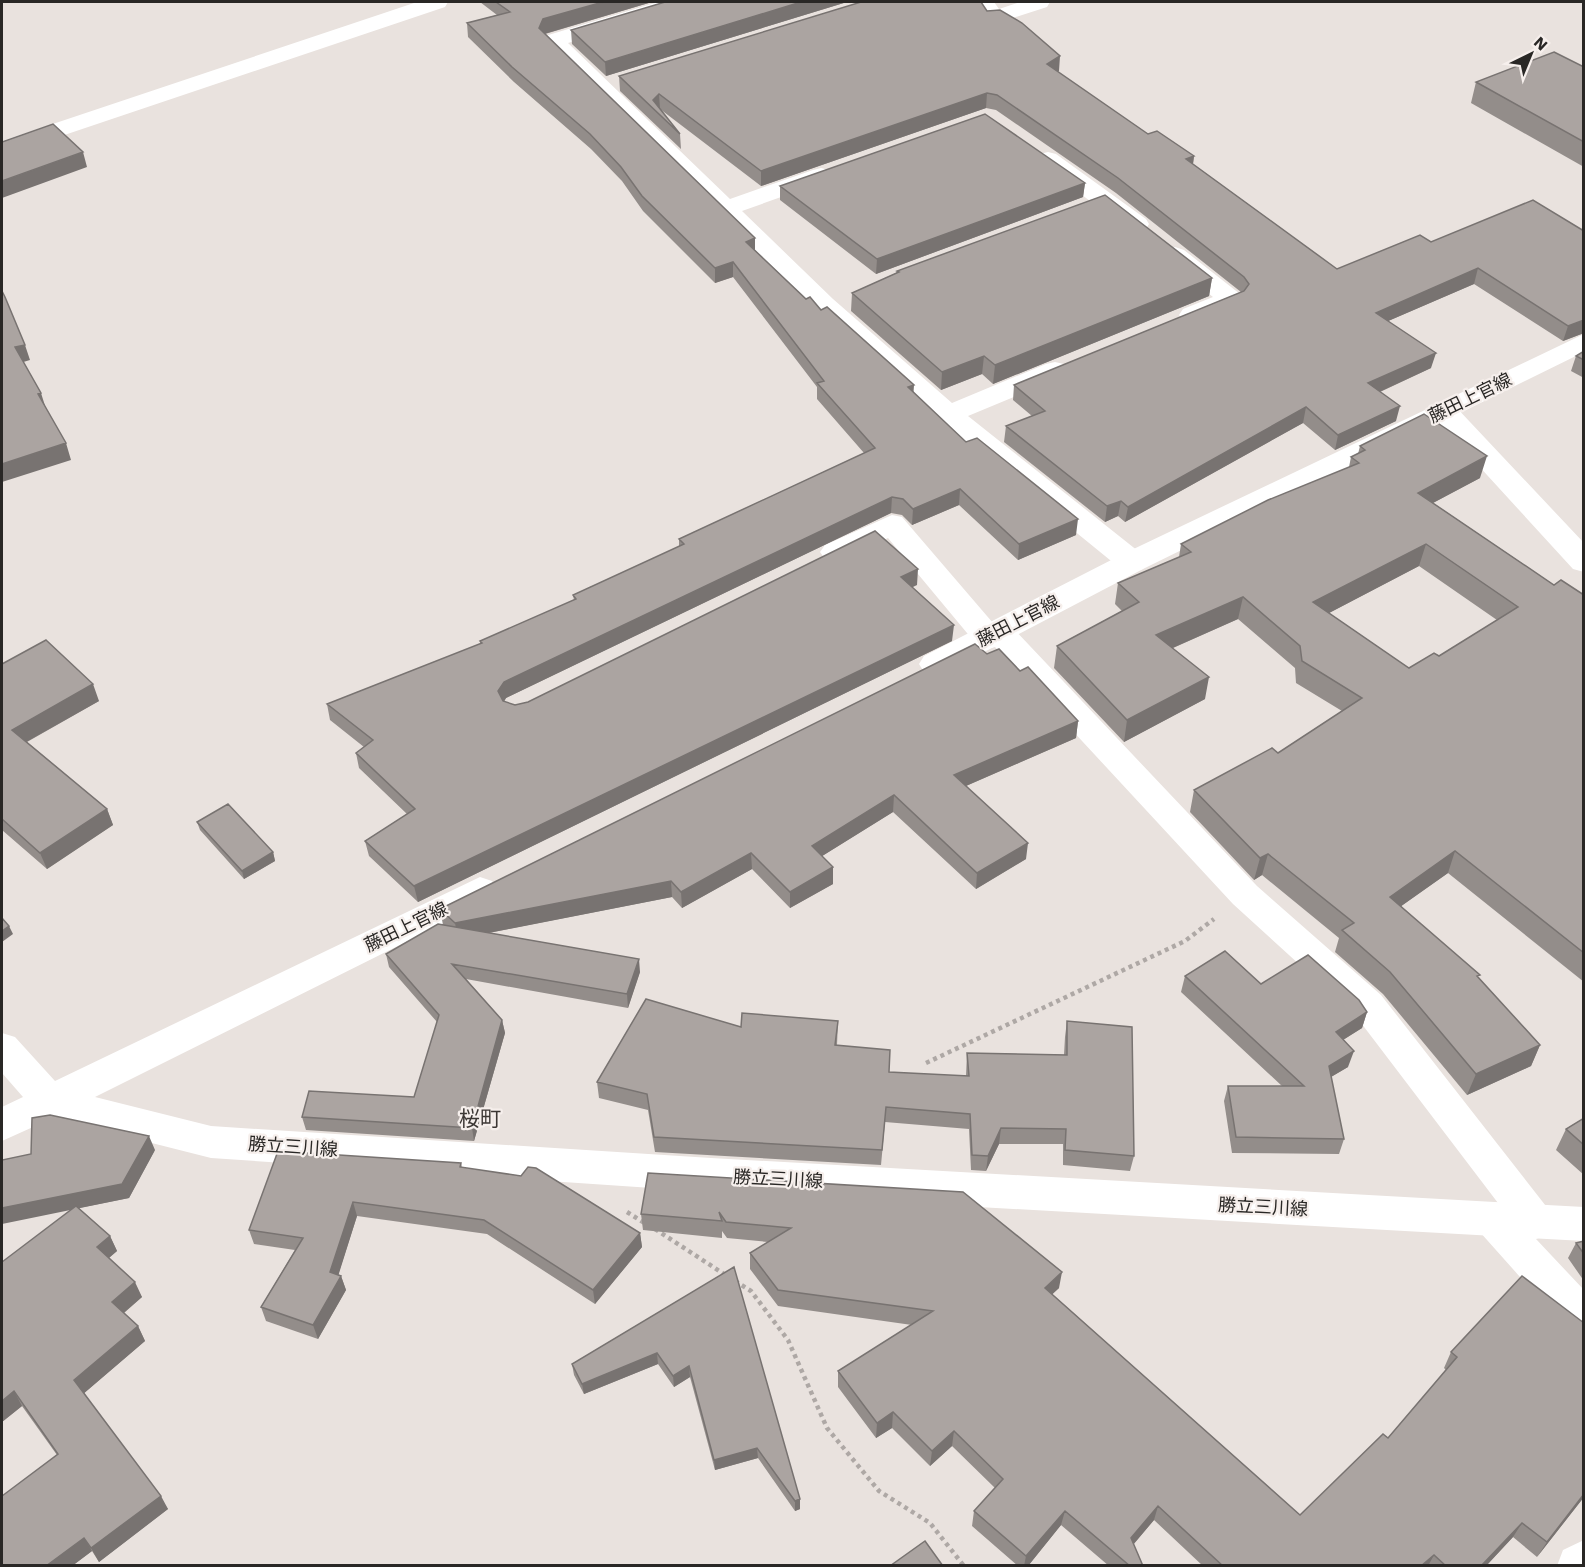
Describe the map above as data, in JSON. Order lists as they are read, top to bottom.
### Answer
{
  "streets": {
    "street": ["藤田上官線", "勝立三川線"]
  },
  "crossings": [
    ["藤田上官線", "勝立三川線"]
  ],
  "districts": ["桜町"],
  "north": "top right"
}
